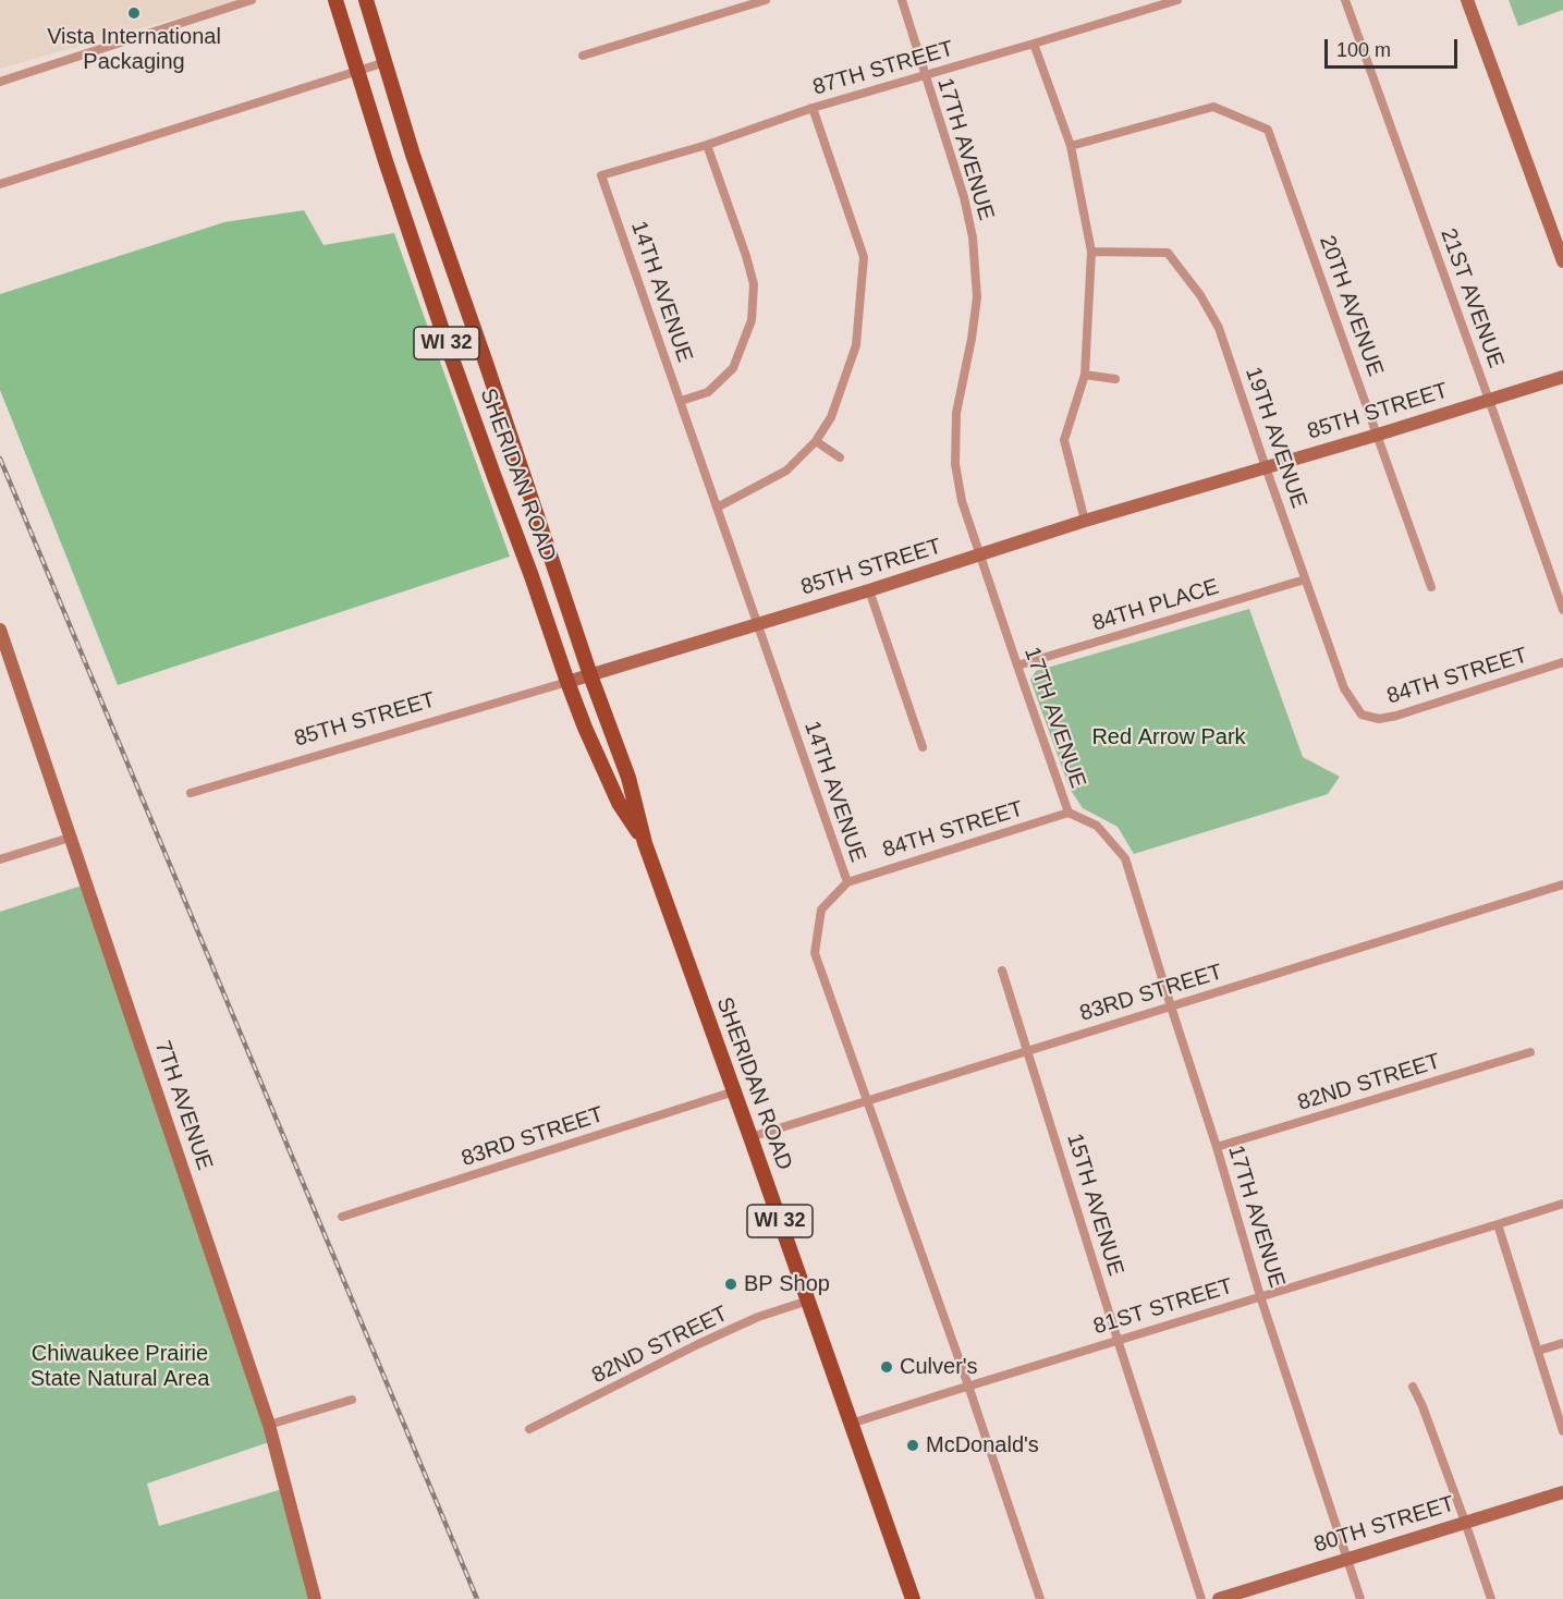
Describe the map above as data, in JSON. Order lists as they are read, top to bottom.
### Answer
{
  "streets": {
    "main road": ["WI 32", "SHERIDAN ROAD"],
    "street": [
      "87TH STREET",
      "17TH AVENUE",
      "14TH AVENUE",
      "21ST AVENUE",
      "20TH AVENUE",
      "85TH STREET",
      "19TH AVENUE",
      "84TH PLACE",
      "84TH STREET",
      "83RD STREET",
      "82ND STREET",
      "7TH AVENUE",
      "15TH AVENUE",
      "81ST STREET",
      "80TH STREET"
    ]
  },
  "crossings": [
    ["87TH STREET", "17TH AVENUE"],
    ["87TH STREET", "14TH AVENUE"],
    ["17TH AVENUE", "85TH STREET"],
    ["17TH AVENUE", "84TH PLACE"],
    ["17TH AVENUE", "84TH STREET"],
    ["17TH AVENUE", "83RD STREET"],
    ["17TH AVENUE", "82ND STREET"],
    ["17TH AVENUE", "81ST STREET"],
    ["17TH AVENUE", "80TH STREET"],
    ["14TH AVENUE", "85TH STREET"],
    ["14TH AVENUE", "84TH STREET"],
    ["14TH AVENUE", "83RD STREET"],
    ["14TH AVENUE", "81ST STREET"],
    ["21ST AVENUE", "85TH STREET"],
    ["20TH AVENUE", "85TH STREET"],
    ["85TH STREET", "19TH AVENUE"],
    ["85TH STREET", "SHERIDAN ROAD"],
    ["19TH AVENUE", "84TH PLACE"],
    ["19TH AVENUE", "84TH STREET"],
    ["SHERIDAN ROAD", "83RD STREET"],
    ["SHERIDAN ROAD", "82ND STREET"],
    ["SHERIDAN ROAD", "81ST STREET"],
    ["83RD STREET", "15TH AVENUE"],
    ["15TH AVENUE", "81ST STREET"]
  ],
  "parks": ["Red Arrow Park", "Chiwaukee Prairie State Natural Area"],
  "places": [
    "Vista International Packaging",
    "BP Shop",
    "Culver's",
    "McDonald's"
  ],
  "scale_bar": "100 m"
}
